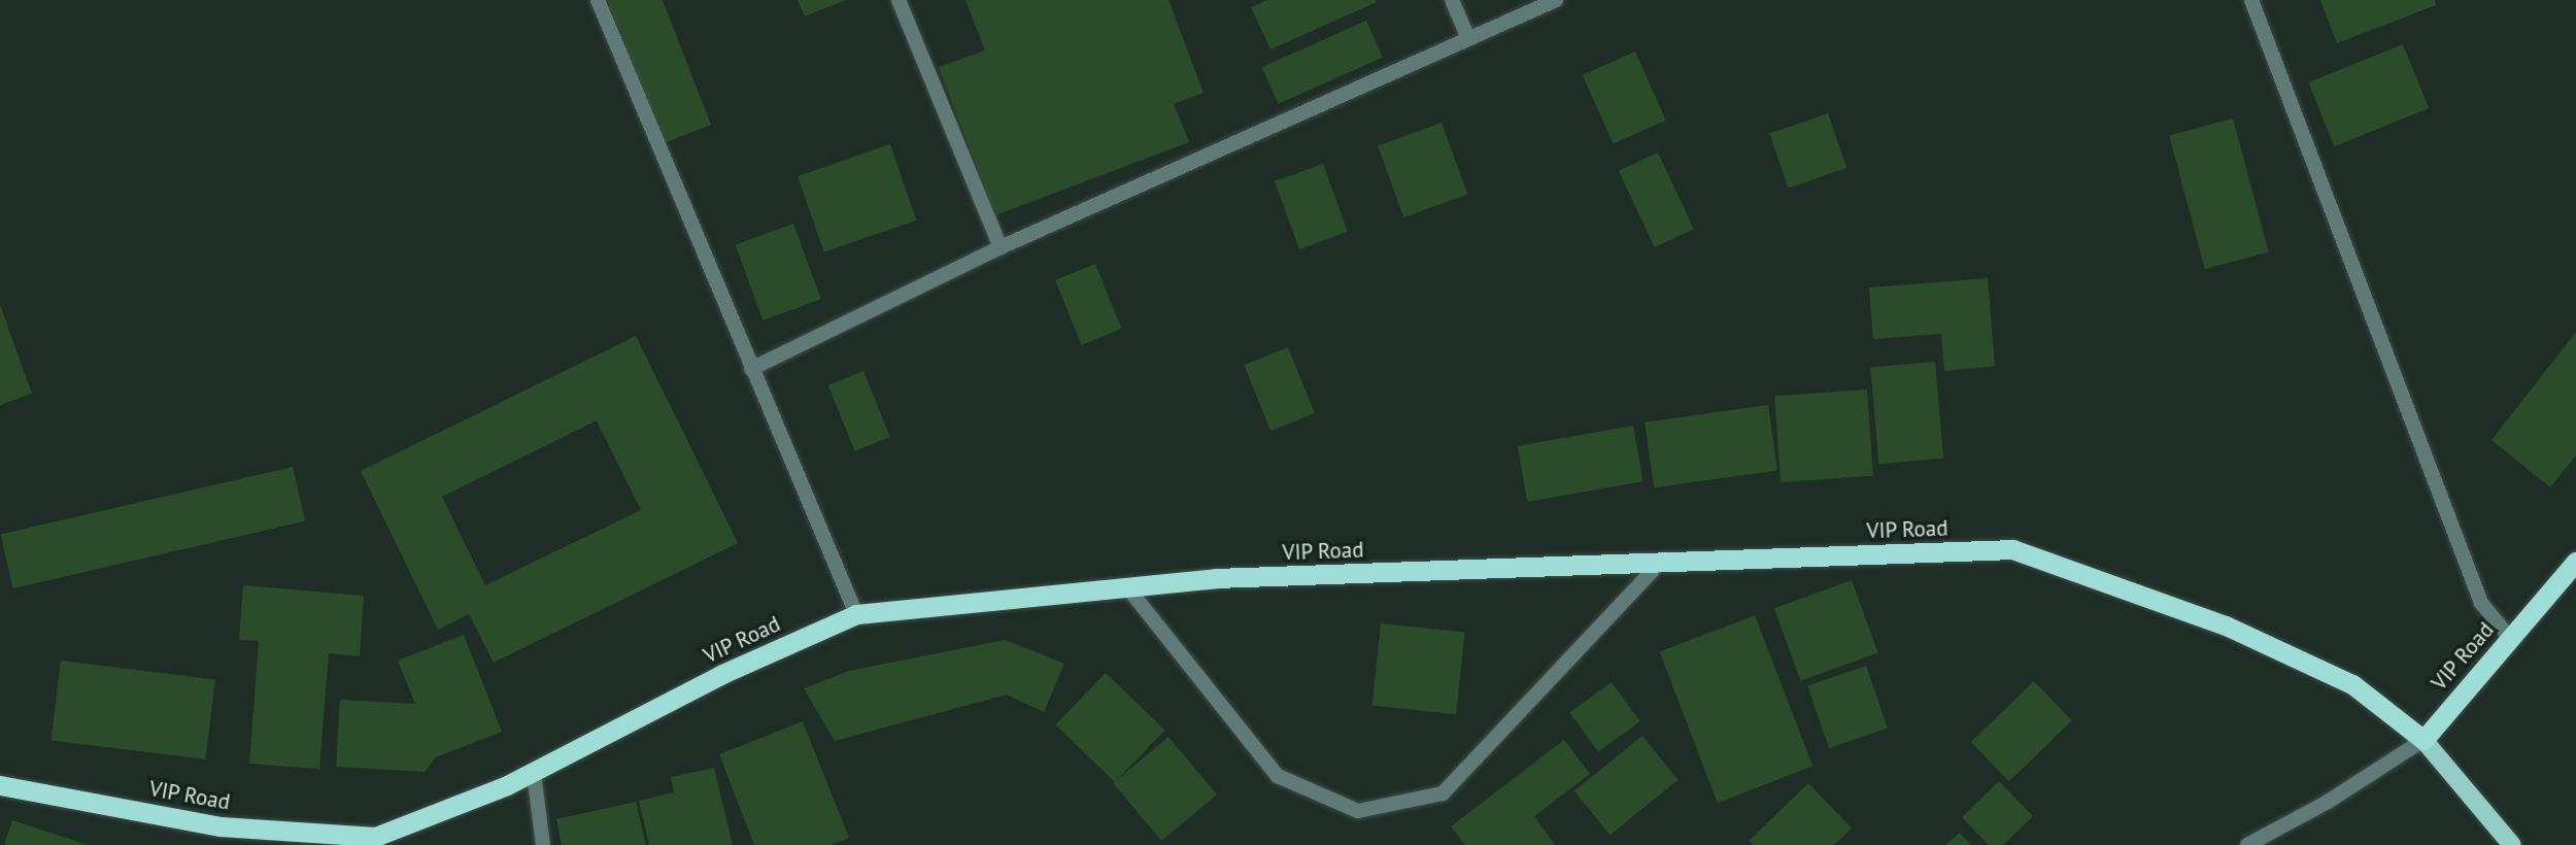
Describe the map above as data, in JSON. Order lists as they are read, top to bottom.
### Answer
{
  "streets": {
    "highway": ["VIP Road"]
  }
}
